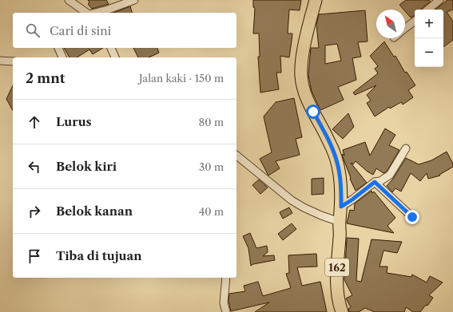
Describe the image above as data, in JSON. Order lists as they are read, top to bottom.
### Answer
{
  "streets": {
    "main road": ["162"]
  },
  "north": "top left",
  "page": {
    "map_buttons": ["+", "−"],
    "search": "Cari di sini",
    "heading": ["2 mnt", "Jalan kaki · 150 m"],
    "list": [
      ["Lurus", "80 m"],
      ["Belok kiri", "30 m"],
      ["Belok kanan", "40 m"],
      "Tiba di tujuan"
    ]
  }
}
